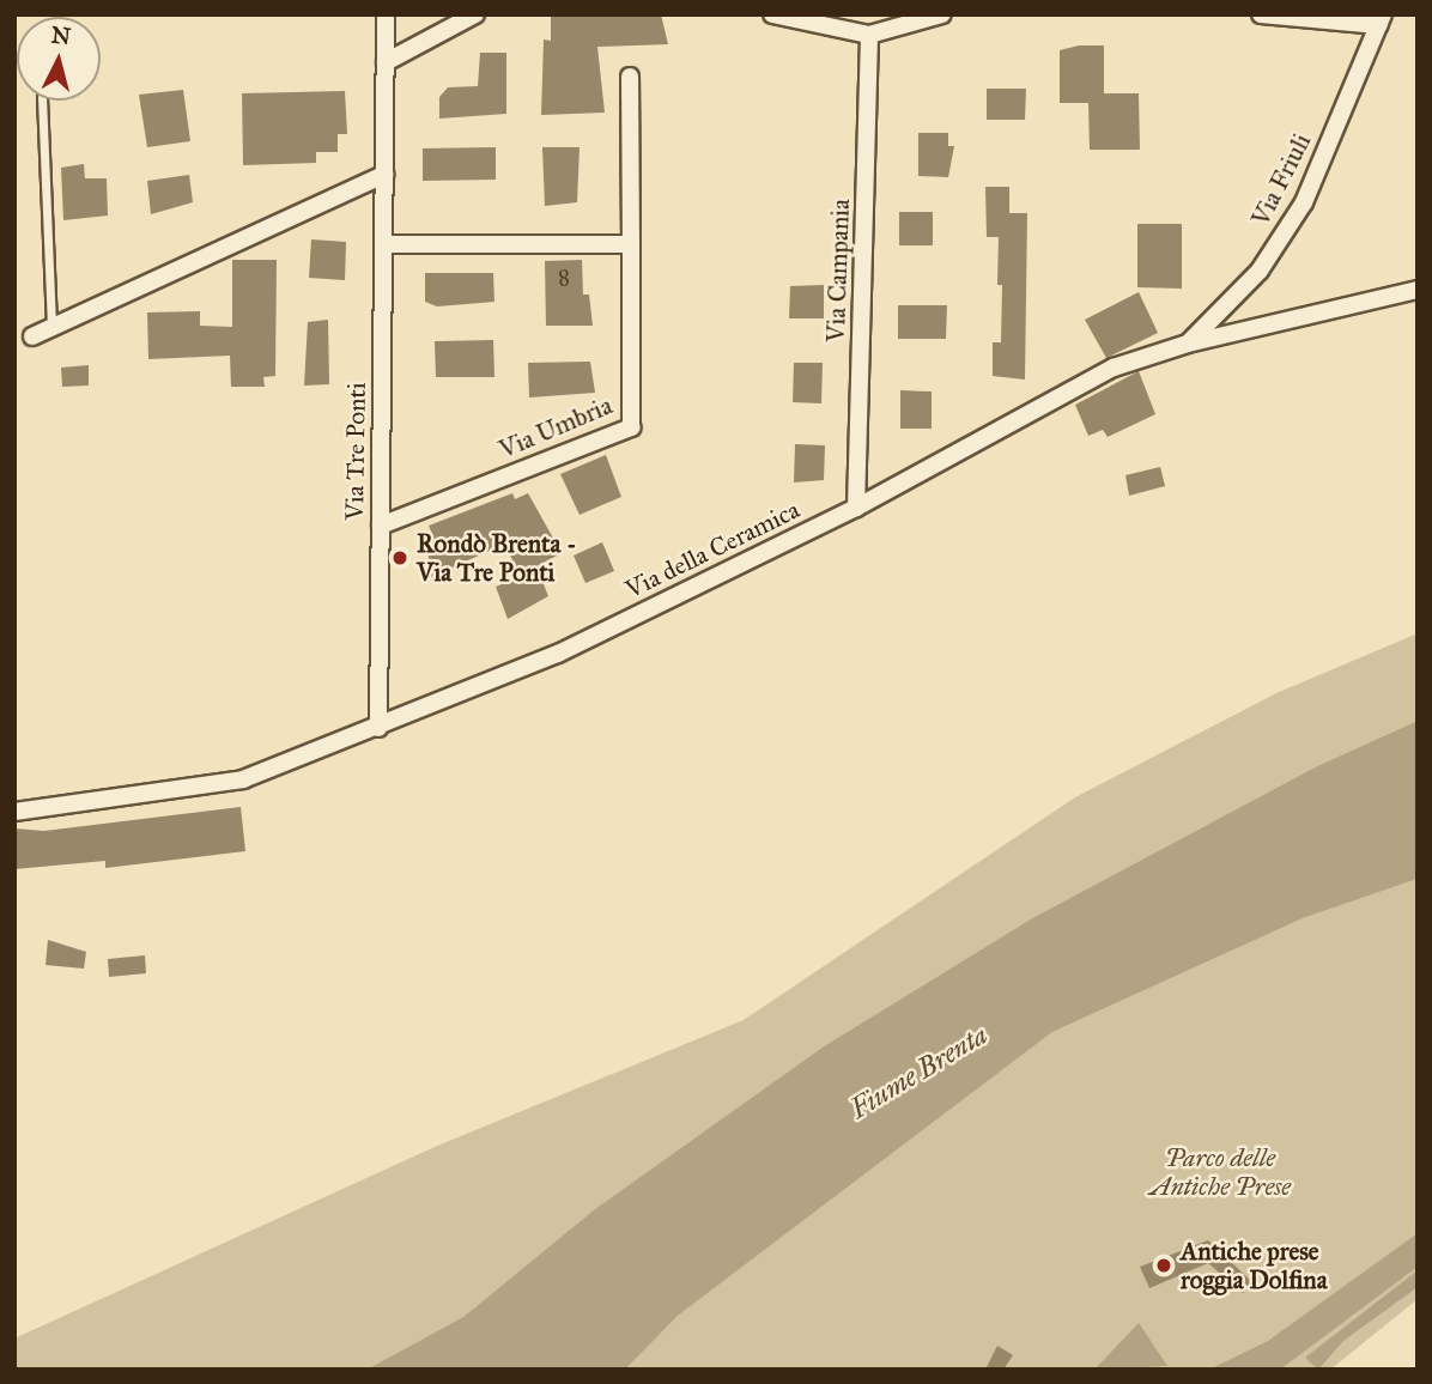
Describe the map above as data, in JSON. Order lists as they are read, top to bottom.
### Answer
{
  "streets": {
    "street": [
      "Via Friuli",
      "Via Campania",
      "Via Umbria",
      "Via Tre Ponti",
      "Via della Ceramica"
    ]
  },
  "crossings": [
    ["Via Friuli", "Via della Ceramica"],
    ["Via Campania", "Via della Ceramica"],
    ["Via Umbria", "Via Tre Ponti"],
    ["Via Tre Ponti", "Via della Ceramica"]
  ],
  "water": ["Fiume Brenta"],
  "parks": ["Parco delle Antiche Prese"],
  "places": ["Rondò Brenta - Via Tre Ponti", "Antiche prese roggia Dolfina"],
  "house_numbers": ["8"],
  "north": "top"
}
